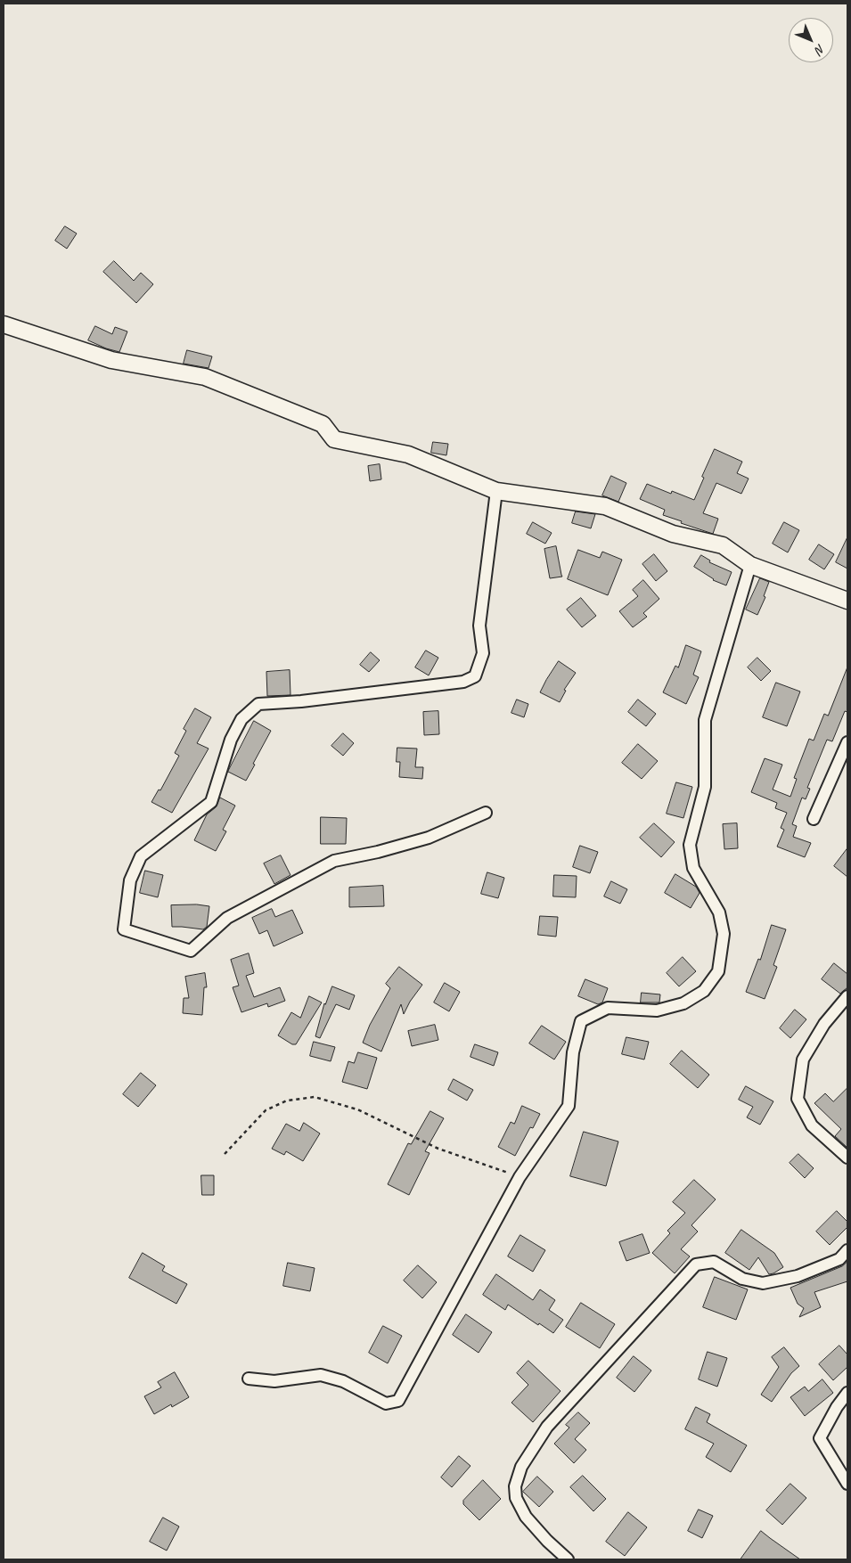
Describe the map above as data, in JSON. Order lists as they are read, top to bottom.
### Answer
{
  "north": "bottom right"
}
